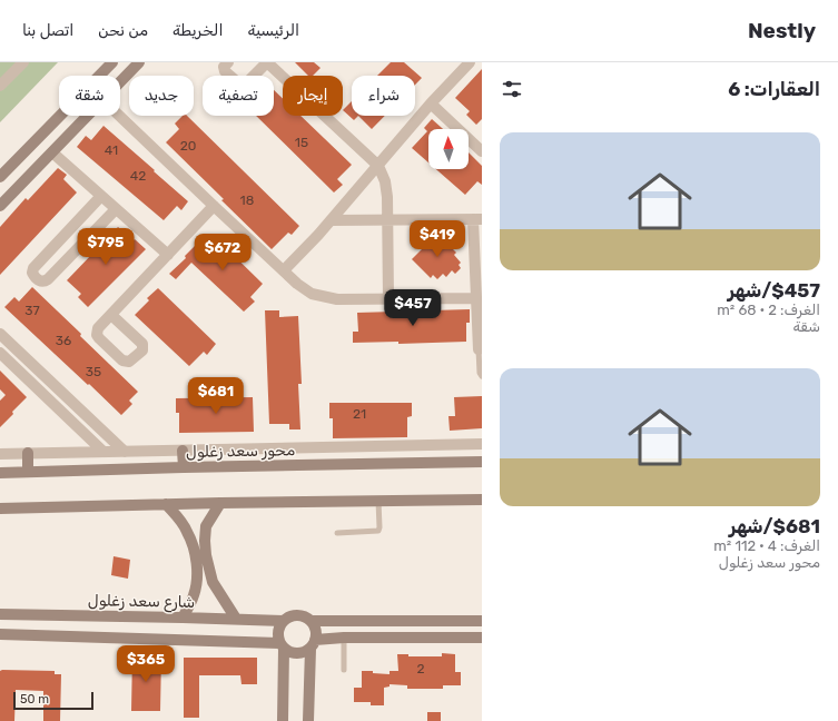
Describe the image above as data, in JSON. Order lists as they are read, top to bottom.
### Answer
{
  "streets": {
    "street": ["محور سعد زغلول", "شارع سعد زغلول"]
  },
  "house_numbers": [
    "15",
    "20",
    "41",
    "42",
    "18",
    "37",
    "36",
    "35",
    "21",
    "2"
  ],
  "scale_bar": "50 m",
  "north": "top",
  "page": {
    "header": "Nestly",
    "nav": [
      "الرئيسية",
      "الخريطة",
      "من نحن",
      "اتصل بنا"
    ],
    "heading": "العقارات: 6",
    "chip": [
      "شراء",
      "إيجار",
      "تصفية",
      "جديد",
      "شقة"
    ],
    "list": [
      {
        "name": "$457/شهر",
        "note": "الغرف: 2 · 68 m² · شقة"
      },
      {
        "name": "$681/شهر",
        "note": "الغرف: 4 · 112 m² · محور سعد زغلول"
      }
    ],
    "price": [
      "$419",
      "$795",
      "$672",
      "$457",
      "$681",
      "$365"
    ],
    "scale": "50 m"
  }
}
